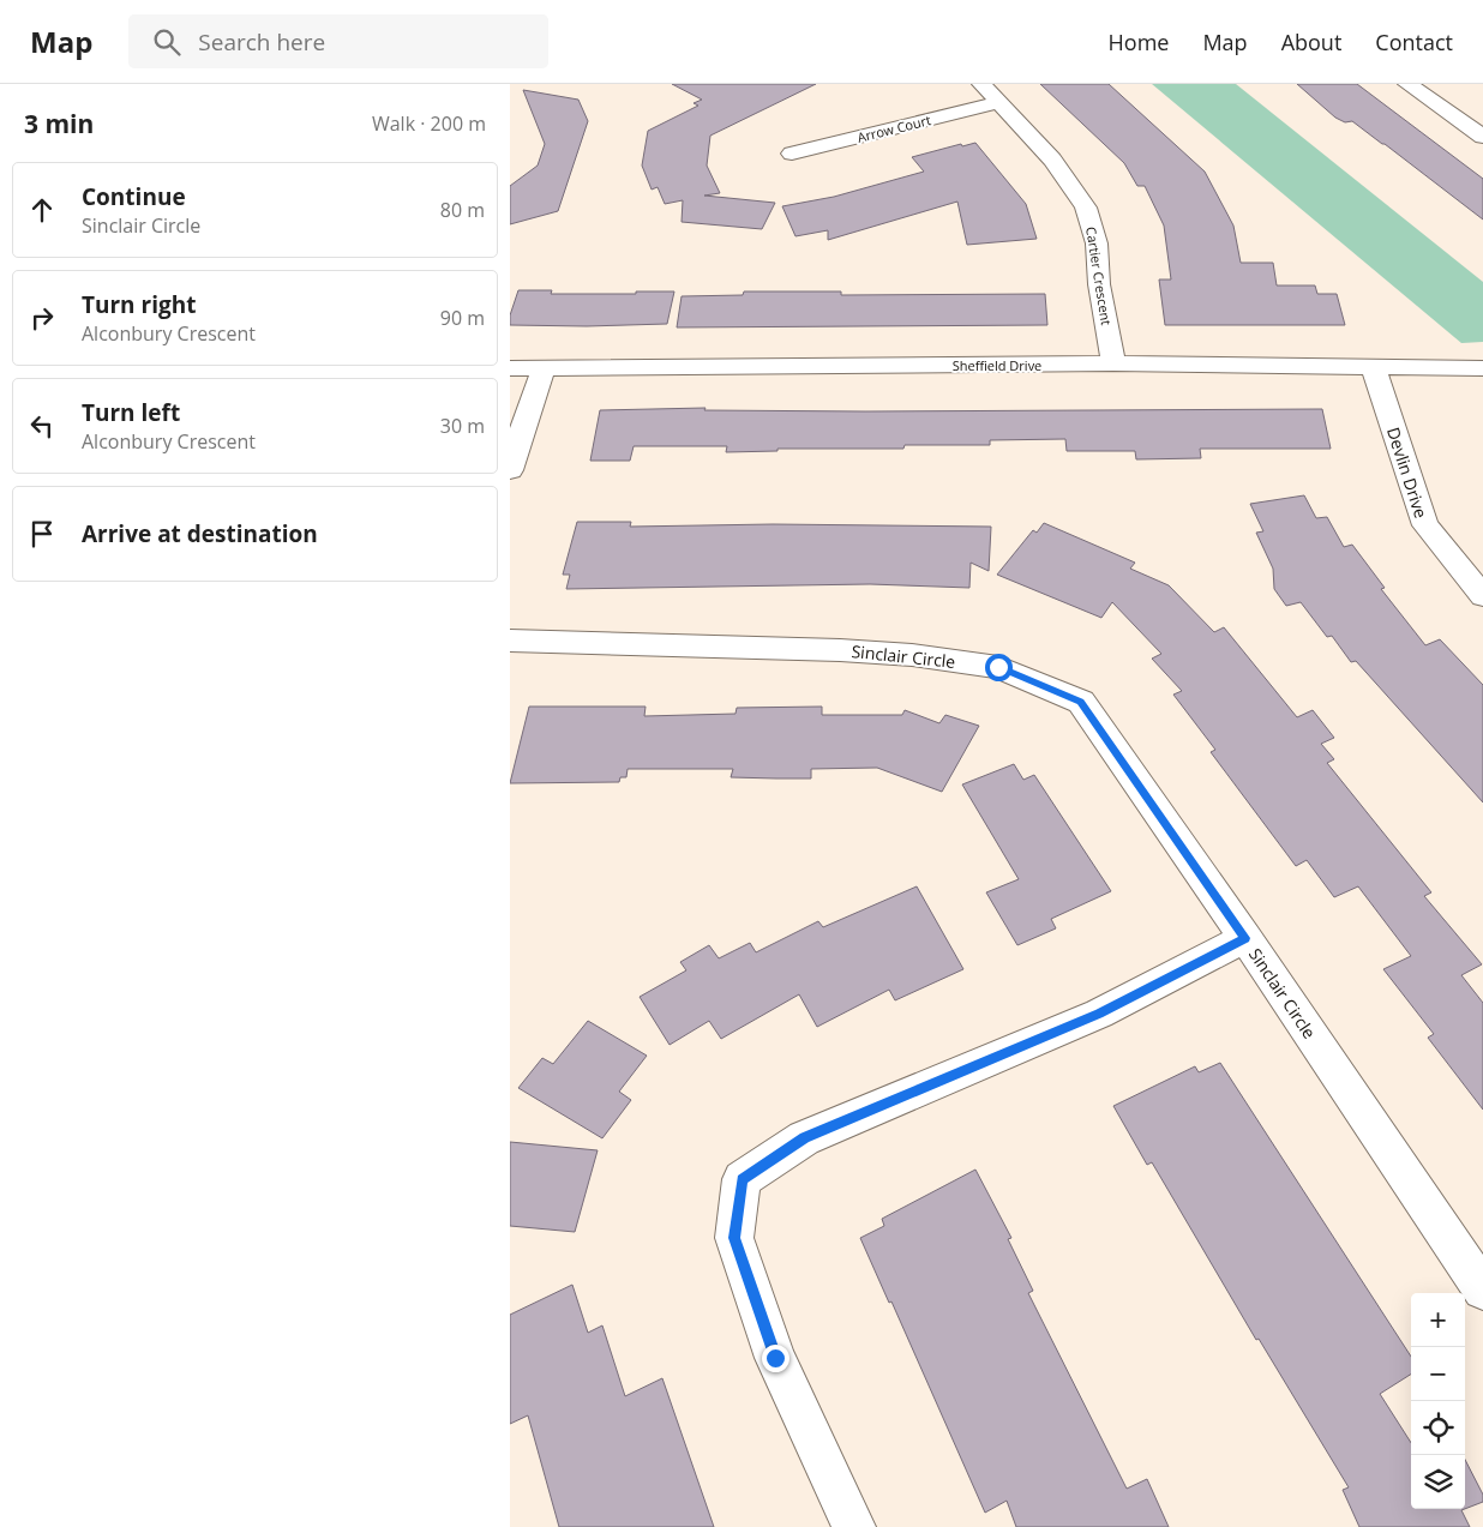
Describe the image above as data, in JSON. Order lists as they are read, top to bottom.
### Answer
{
  "streets": {
    "street": [
      "Arrow Court",
      "Cartier Crescent",
      "Sheffield Drive",
      "Devlin Drive",
      "Sinclair Circle"
    ]
  },
  "crossings": [
    ["Arrow Court", "Cartier Crescent"],
    ["Cartier Crescent", "Sheffield Drive"],
    ["Sheffield Drive", "Devlin Drive"]
  ],
  "page": {
    "header": "Map",
    "search": "Search here",
    "nav": [
      "Home",
      "Map",
      "About",
      "Contact"
    ],
    "heading": ["3 min", "Walk · 200 m"],
    "list": [
      ["Continue", "Sinclair Circle", "80 m"],
      ["Turn right", "Alconbury Crescent", "90 m"],
      ["Turn left", "Alconbury Crescent", "30 m"],
      "Arrive at destination"
    ],
    "map_buttons": ["+", "−"]
  }
}
